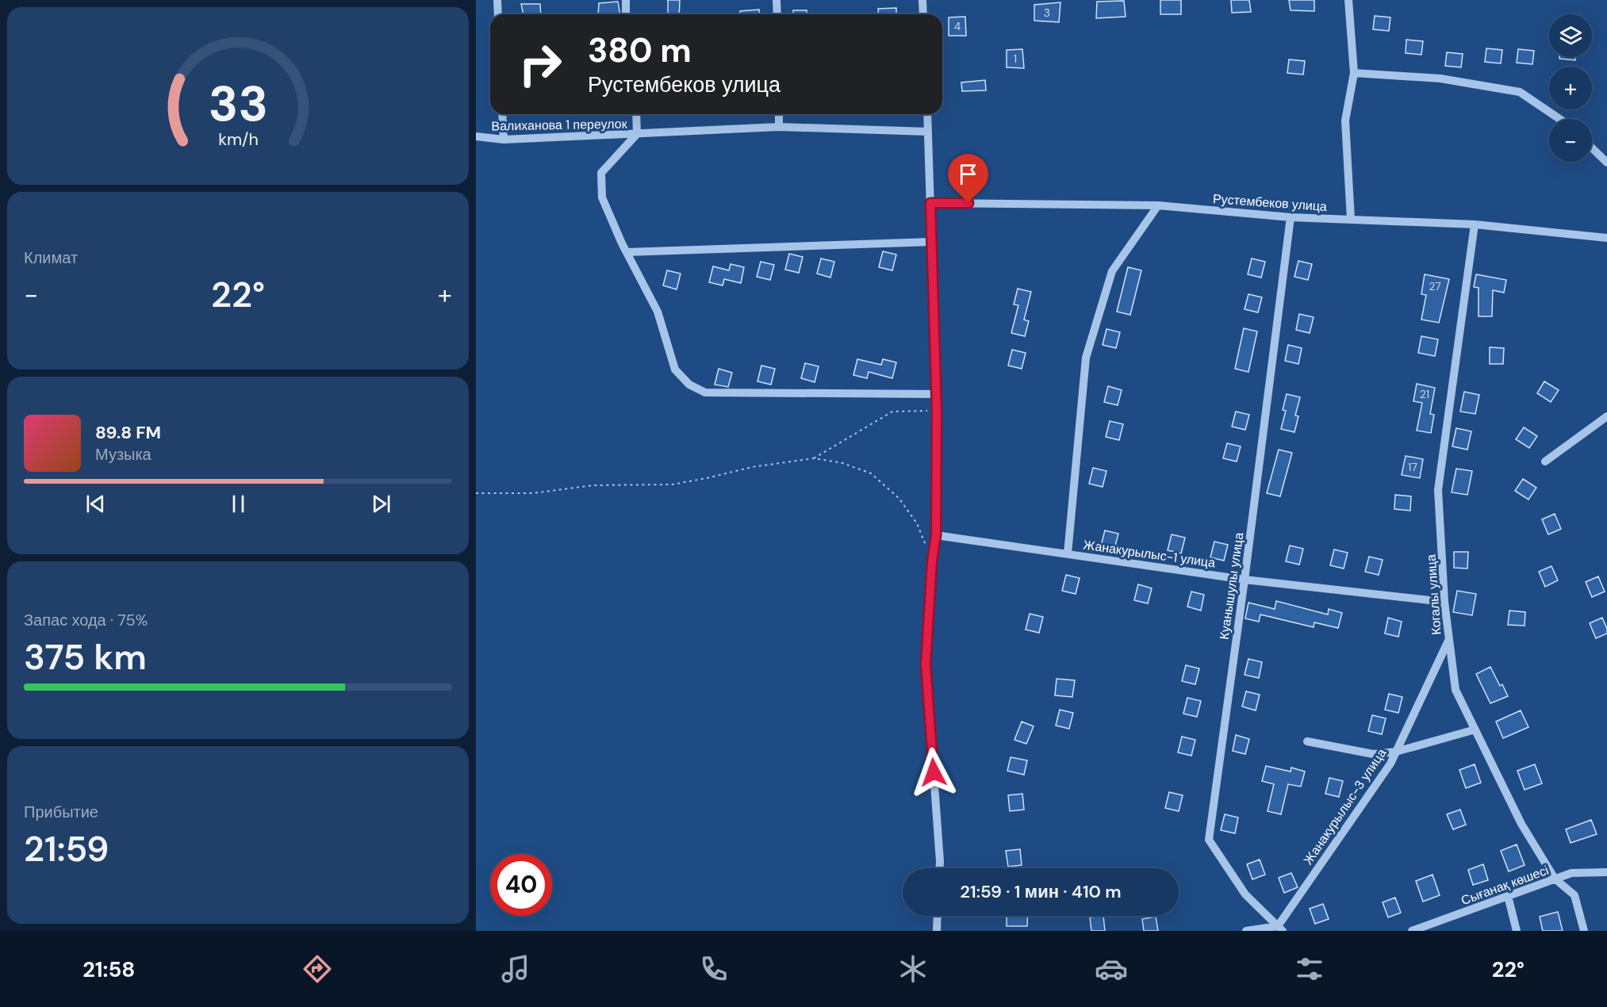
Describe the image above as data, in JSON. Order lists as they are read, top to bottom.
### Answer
{
  "streets": {
    "street": [
      "Валиханова 1 переулок",
      "Рустембеков улица",
      "Жанакурылыс-1 улица",
      "Куанышулы улица",
      "Когалы улица",
      "Жанакурылыс-3 улица",
      "Сығанақ көшесі"
    ]
  },
  "crossings": [
    ["Рустембеков улица", "Куанышулы улица"],
    ["Рустембеков улица", "Когалы улица"],
    ["Жанакурылыс-1 улица", "Куанышулы улица"],
    ["Жанакурылыс-1 улица", "Когалы улица"],
    ["Куанышулы улица", "Жанакурылыс-3 улица"],
    ["Когалы улица", "Жанакурылыс-3 улица"],
    ["Когалы улица", "Сығанақ көшесі"]
  ],
  "house_numbers": [
    "3",
    "4",
    "1",
    "27",
    "21",
    "17"
  ],
  "page": {
    "map_buttons": ["+", "−"],
    "turn": ["380 m", "Рустембеков улица"],
    "tile": [
      "Климат",
      ["Запас хода · 75%", "375 km"],
      ["Прибытие", "21:59"]
    ],
    "heat": ["−", "22°", "+"],
    "song": ["89.8 FM", "Музыка"],
    "limit": "40",
    "trip": "21:59 · 1 мин · 410 m",
    "tabs": ["21:58", "22°"],
    "gauge": ["33", "km/h"]
  }
}
